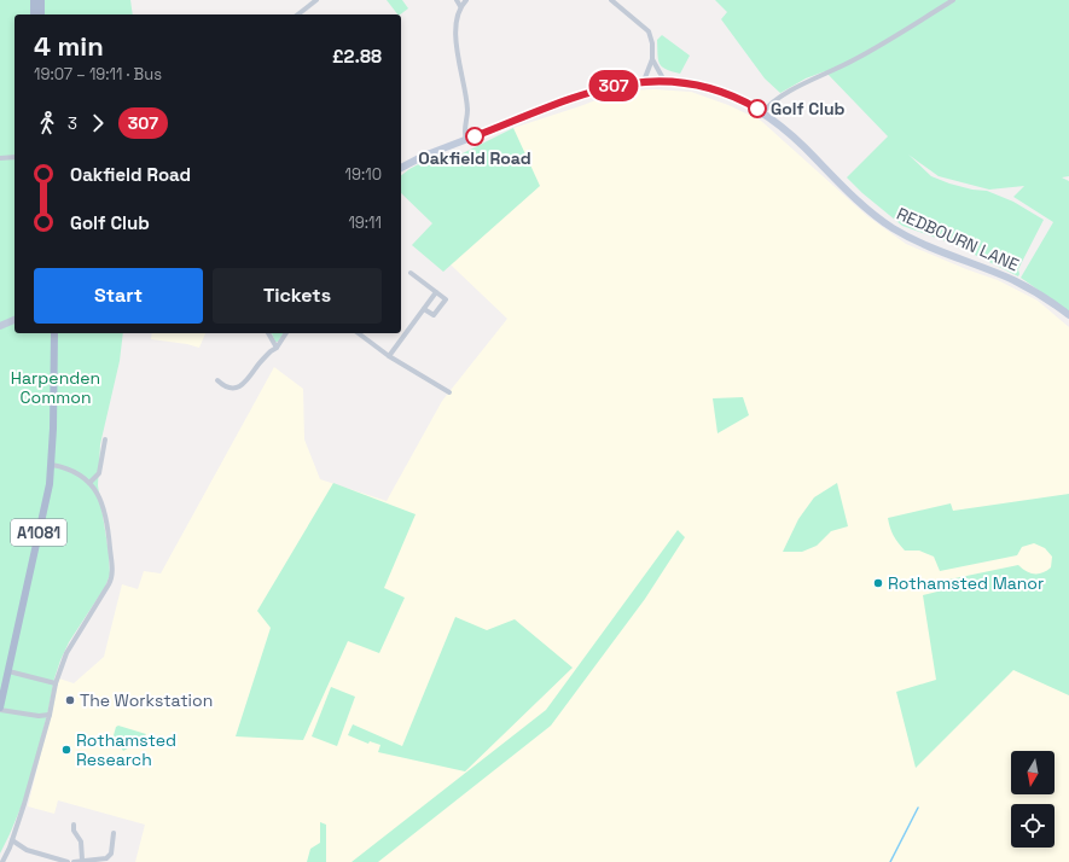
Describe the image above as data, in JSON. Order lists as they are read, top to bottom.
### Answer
{
  "streets": {
    "main road": ["REDBOURN LANE", "A1081"]
  },
  "parks": ["Harpenden Common"],
  "places": [
    "Golf Club",
    "Oakfield Road",
    "Rothamsted Manor",
    "The Workstation",
    "Rothamsted Research"
  ],
  "lines": ["bus line 307"],
  "north": "bottom",
  "page": {
    "on_map": "307",
    "heading": ["4 min", "19:07 – 19:11 · Bus", "£2.88"],
    "legs": ["3", "307"],
    "list": [
      {
        "name": "Oakfield Road",
        "value": "19:10"
      },
      {
        "name": "Golf Club",
        "value": "19:11"
      }
    ],
    "buttons": ["Start", "Tickets"]
  }
}
